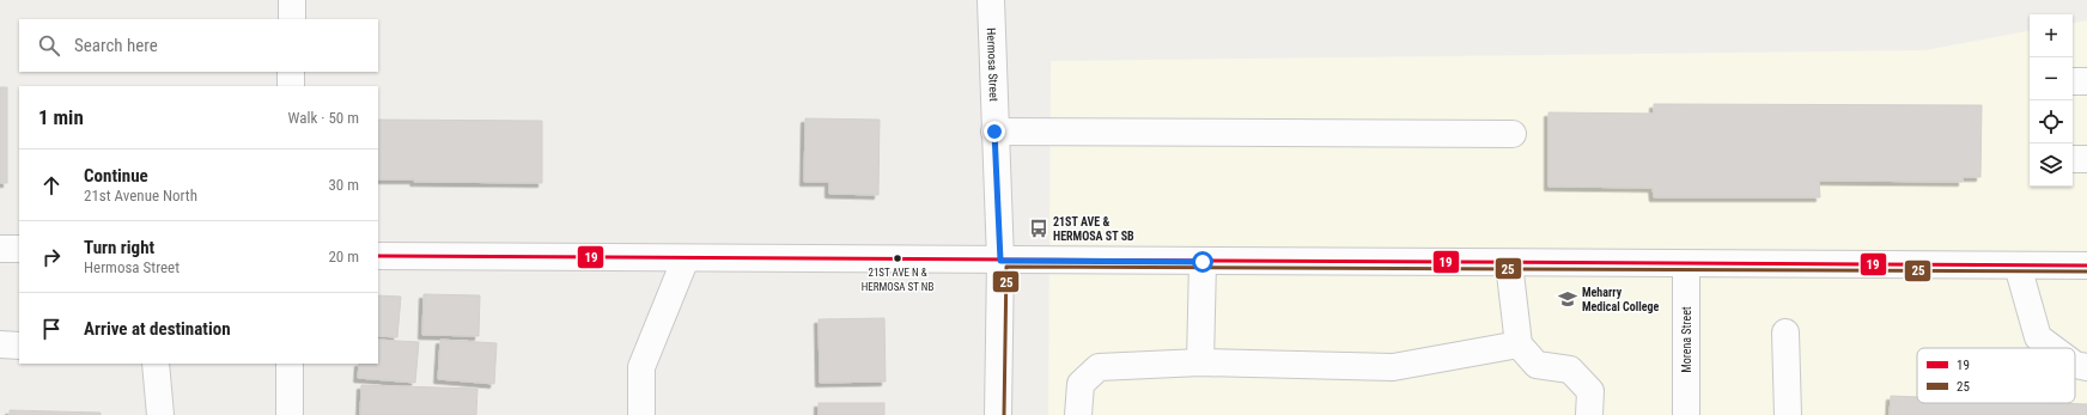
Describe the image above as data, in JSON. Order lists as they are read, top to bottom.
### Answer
{
  "streets": {
    "street": ["Hermosa Street", "Morena Street"]
  },
  "places": {
    "bus stop": ["21ST AVE & HERMOSA ST SB"],
    "other": ["21ST AVE N & HERMOSA ST NB"],
    "school or university": ["Meharry Medical College"]
  },
  "lines": ["transit line 19", "transit line 25"],
  "legend": ["19", "25"],
  "page": {
    "map_buttons": ["+", "−"],
    "search": "Search here",
    "heading": ["1 min", "Walk · 50 m"],
    "list": [
      ["Continue", "21st Avenue North", "30 m"],
      ["Turn right", "Hermosa Street", "20 m"],
      "Arrive at destination"
    ]
  }
}
